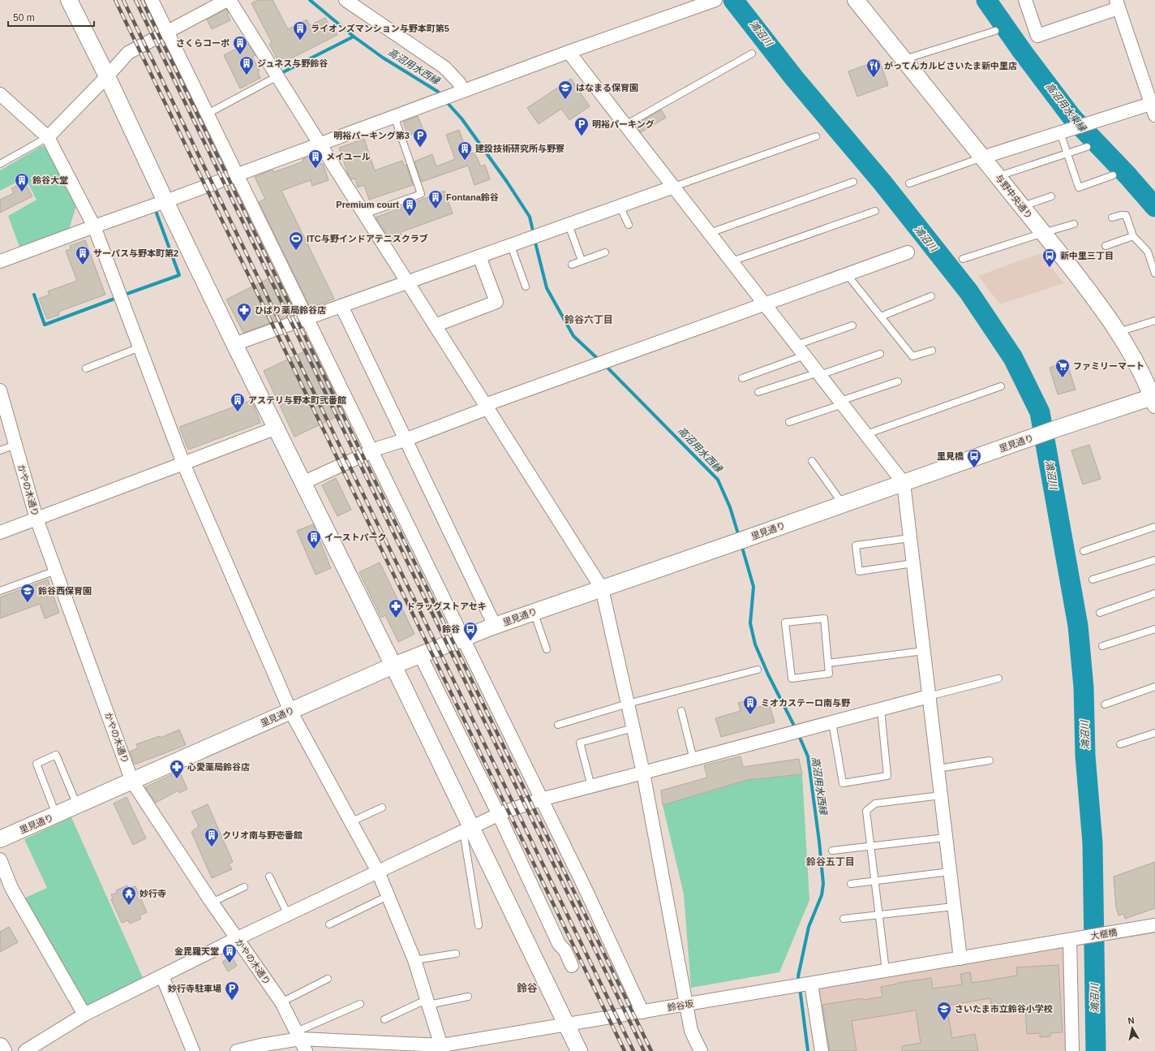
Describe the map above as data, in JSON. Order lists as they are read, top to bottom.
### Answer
{
  "streets": {
    "street": [
      "与野中央通り",
      "里見通り",
      "かやの木通り",
      "大榧橋",
      "鈴谷坂"
    ]
  },
  "crossings": [
    ["与野中央通り", "里見通り"],
    ["里見通り", "かやの木通り"],
    ["かやの木通り", "鈴谷坂"],
    ["大榧橋", "鈴谷坂"]
  ],
  "districts": ["鈴谷六丁目", "鈴谷五丁目", "鈴谷"],
  "water": ["鴻沼川", "高沼用水西縁", "高沼用水東縁"],
  "places": {
    "building": [
      "ライオンズマンション与野本町第5",
      "さくらコーポ",
      "ジュネス与野鈴谷",
      "建設技術研究所与野寮",
      "メイユール",
      "鈴谷大堂",
      "Fontana鈴谷",
      "Premium court",
      "サーパス与野本町第2",
      "アステリ与野本町弐番館",
      "イーストパーク",
      "ミオカステーロ南与野",
      "クリオ南与野壱番館",
      "金毘羅天堂"
    ],
    "restaurant": ["がってんカルビさいたま新中里店"],
    "school or university": ["はなまる保育園", "鈴谷西保育園", "さいたま市立鈴谷小学校"],
    "parking": ["明裕パーキング", "明裕パーキング第3", "妙行寺駐車場"],
    "sports": ["ITC与野インドアテニスクラブ"],
    "bus stop": ["新中里三丁目", "里見橋", "鈴谷"],
    "pharmacy": ["ひばり薬局鈴谷店", "ドラッグストアセキ", "心愛薬局鈴谷店"],
    "supermarket": ["ファミリーマート"],
    "temple": ["妙行寺"]
  },
  "scale_bar": "50 m",
  "north": "top"
}
